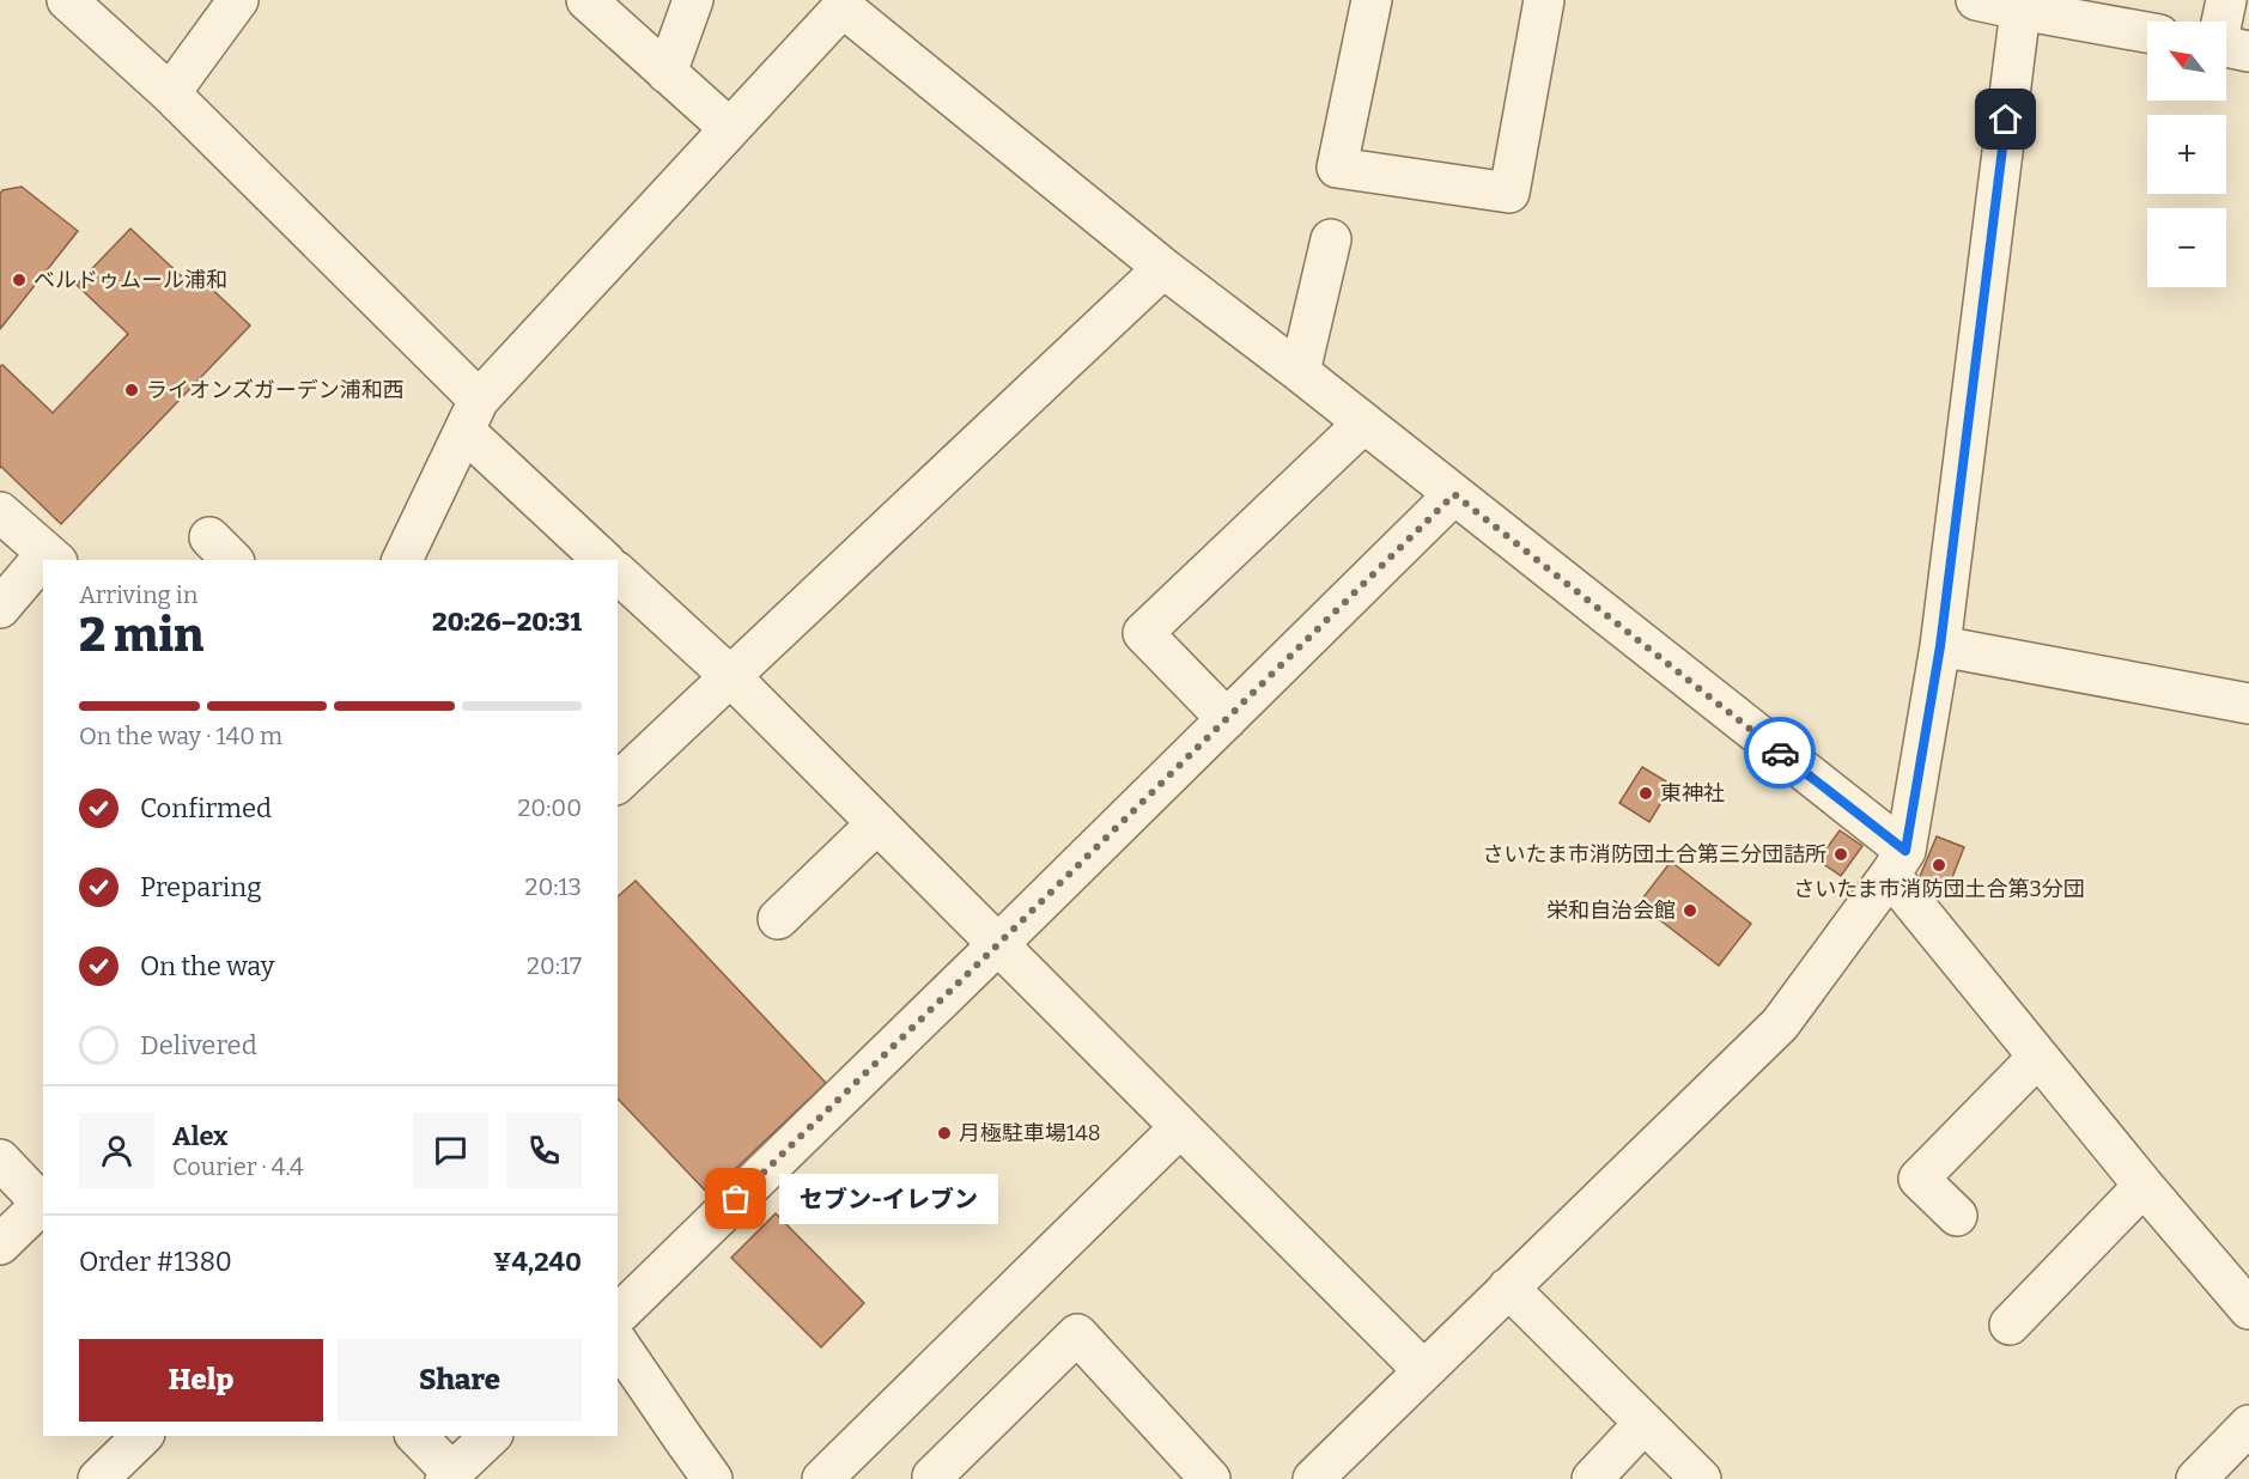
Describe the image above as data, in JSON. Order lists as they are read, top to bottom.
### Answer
{
  "places": [
    "ベルドゥムール浦和",
    "ライオンズガーデン浦和西",
    "東神社",
    "さいたま市消防団土合第三分団詰所",
    "さいたま市消防団土合第3分団",
    "栄和自治会館",
    "月極駐車場148",
    "セブン-イレブン"
  ],
  "north": "top left",
  "page": {
    "map_buttons": ["+", "−"],
    "heading": ["2 min", "Arriving in", "20:26–20:31"],
    "panel": [
      "Alex",
      "Courier · 4.4",
      "Order #1380",
      "¥4,240"
    ],
    "bar": "On the way · 140 m",
    "list": [
      ["Confirmed", "20:00"],
      ["Preparing", "20:13"],
      ["On the way", "20:17"],
      "Delivered"
    ],
    "bubble": "セブン-イレブン",
    "buttons": ["Help", "Share"]
  }
}
